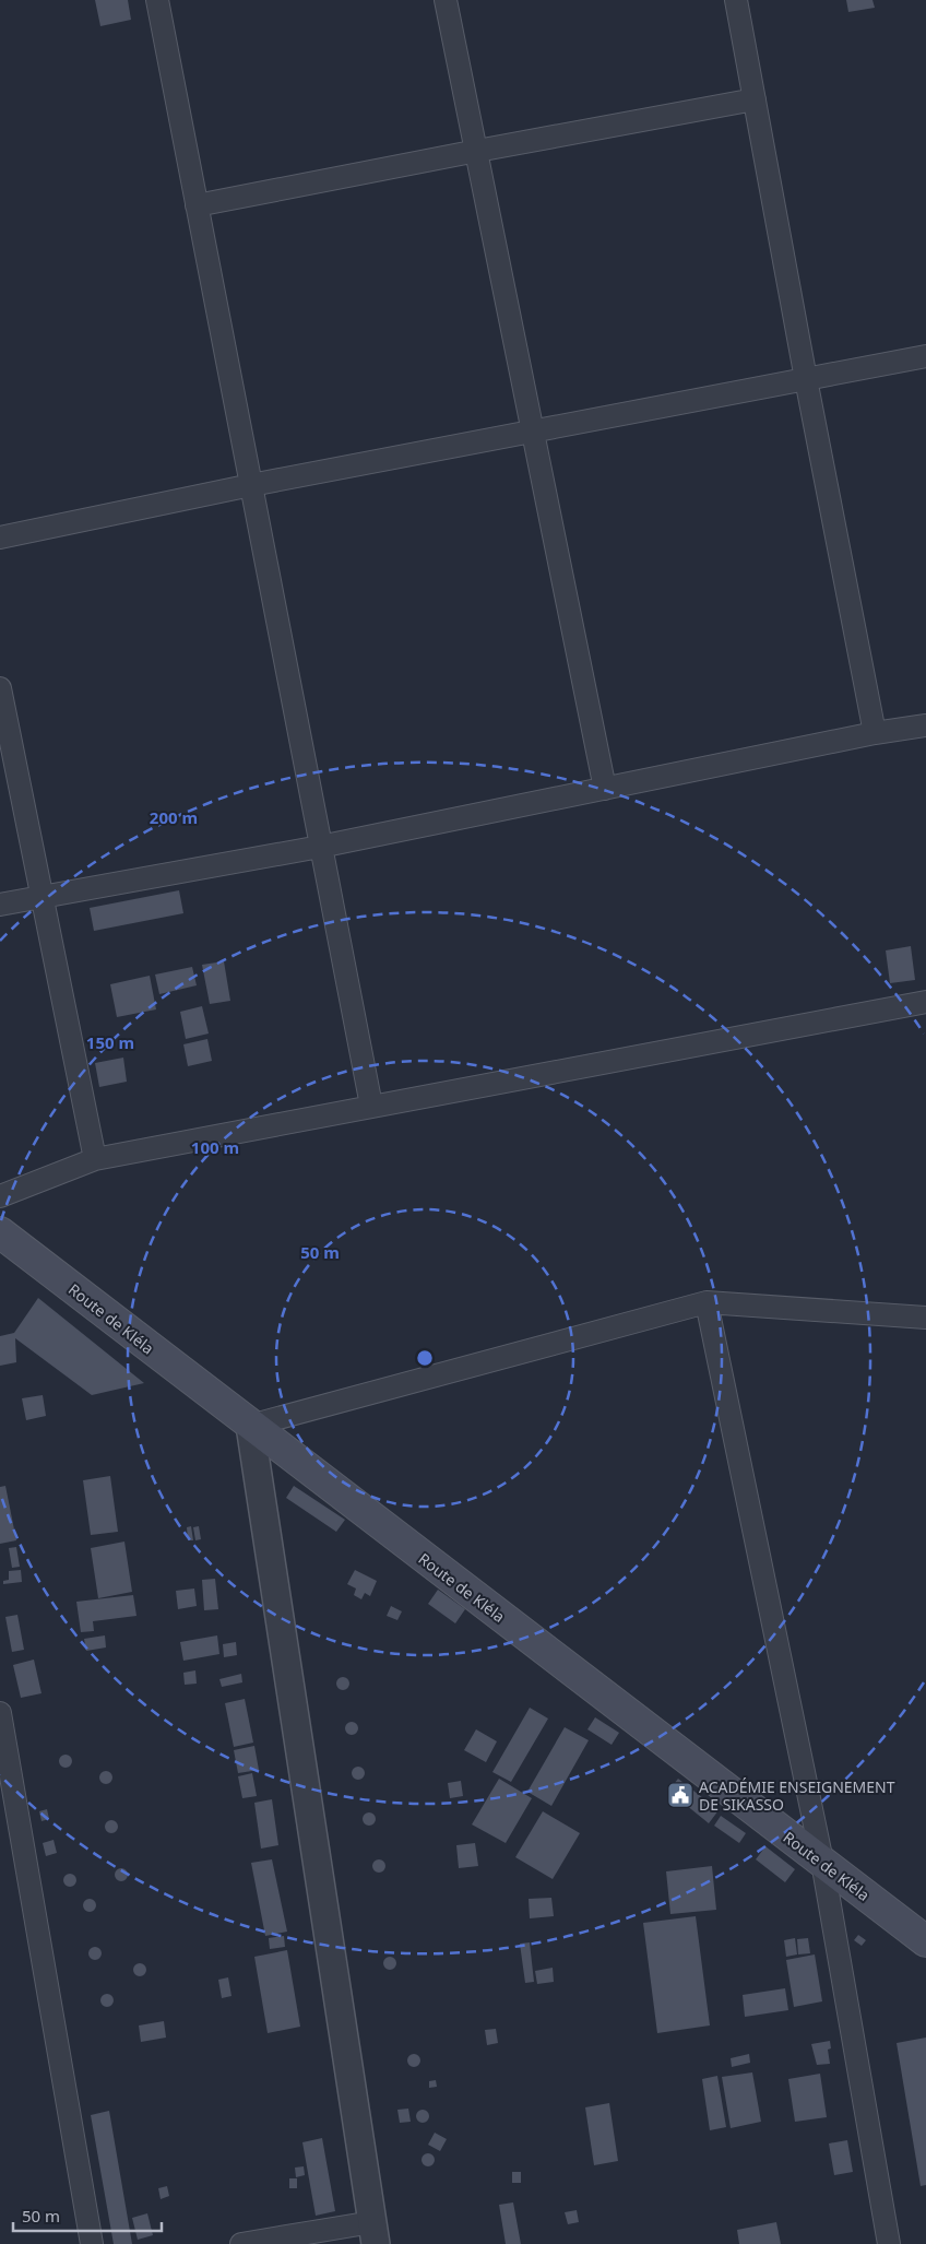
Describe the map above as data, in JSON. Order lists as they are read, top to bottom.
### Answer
{
  "streets": {
    "main road": ["Route de Kléla"]
  },
  "places": {
    "public building": ["ACADÉMIE ENSEIGNEMENT DE SIKASSO"]
  },
  "scale_bar": "50 m",
  "rings": [
    "200 m",
    "150 m",
    "100 m",
    "50 m"
  ]
}
